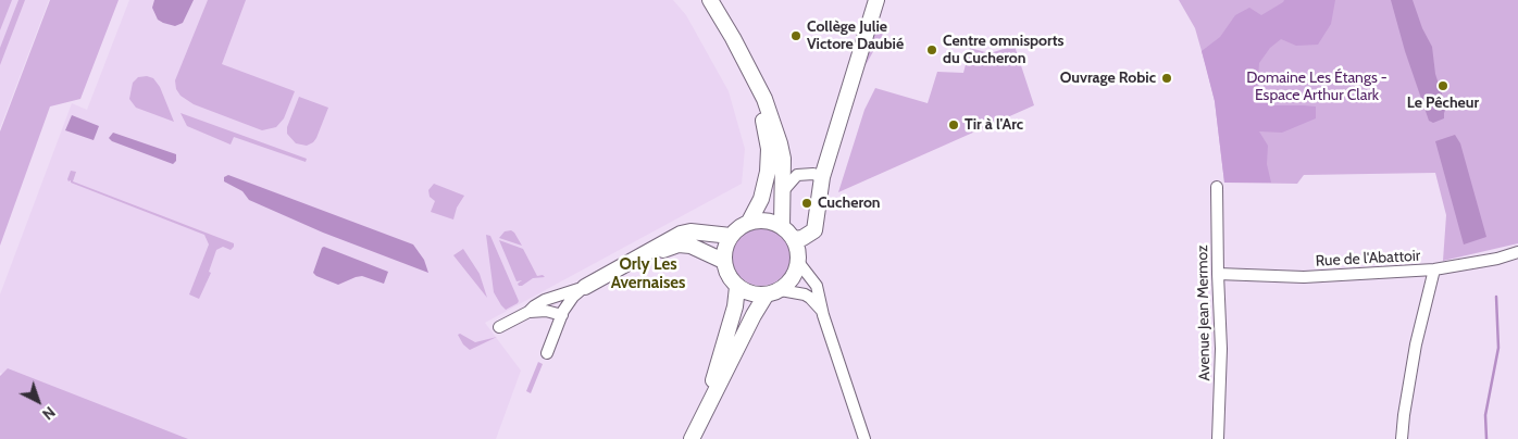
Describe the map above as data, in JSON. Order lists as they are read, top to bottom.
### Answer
{
  "streets": {
    "street": ["Rue de l'Abattoir", "Avenue Jean Mermoz"]
  },
  "crossings": [
    ["Rue de l'Abattoir", "Avenue Jean Mermoz"]
  ],
  "districts": ["Orly Les Avernaises"],
  "parks": ["Domaine Les Étangs - Espace Arthur Clark"],
  "places": [
    "Collège Julie Victore Daubié",
    "Centre omnisports du Cucheron",
    "Ouvrage Robic",
    "Le Pêcheur",
    "Tir à l'Arc",
    "Cucheron"
  ],
  "north": "bottom right"
}
